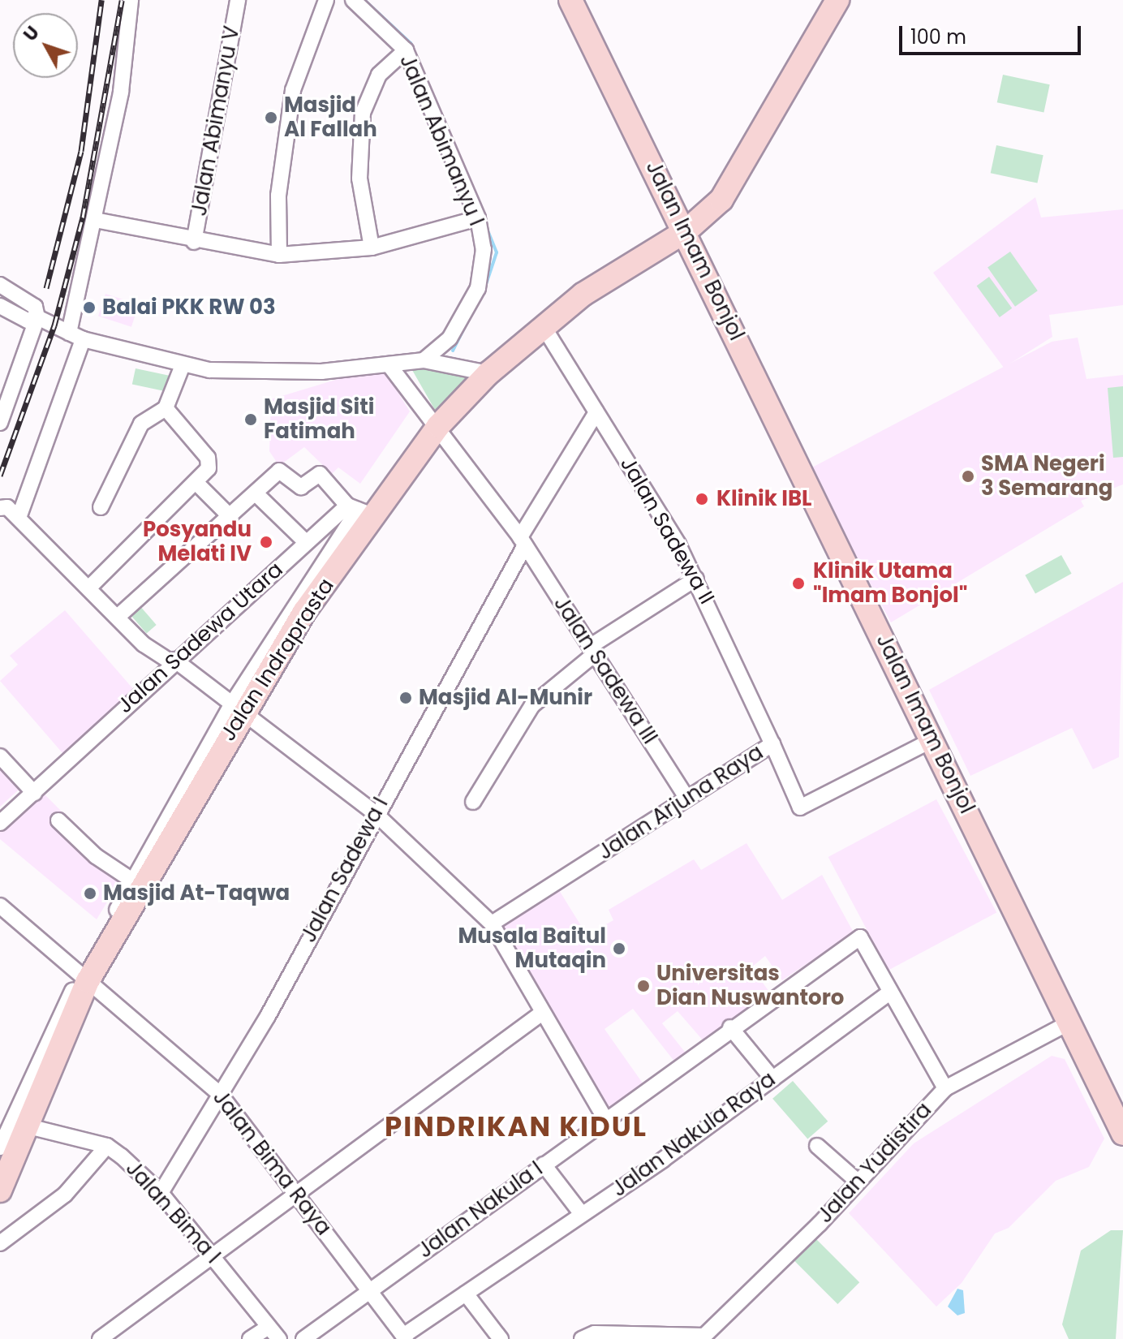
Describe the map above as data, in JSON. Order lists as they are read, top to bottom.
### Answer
{
  "streets": {
    "main road": ["Jalan Imam Bonjol", "Jalan Indraprasta"],
    "street": [
      "Jalan Abimanyu V",
      "Jalan Abimanyu I",
      "Jalan Sadewa II",
      "Jalan Sadewa Utara",
      "Jalan Sadewa III",
      "Jalan Arjuna Raya",
      "Jalan Sadewa I",
      "Jalan Nakula Raya",
      "Jalan Bima Raya",
      "Jalan Yudistira",
      "Jalan Nakula I",
      "Jalan Bima I"
    ]
  },
  "crossings": [
    ["Jalan Imam Bonjol", "Jalan Indraprasta"],
    ["Jalan Imam Bonjol", "Jalan Arjuna Raya"],
    ["Jalan Imam Bonjol", "Jalan Yudistira"],
    ["Jalan Sadewa II", "Jalan Indraprasta"],
    ["Jalan Sadewa II", "Jalan Arjuna Raya"],
    ["Jalan Sadewa II", "Jalan Sadewa I"],
    ["Jalan Sadewa Utara", "Jalan Indraprasta"],
    ["Jalan Indraprasta", "Jalan Sadewa III"],
    ["Jalan Indraprasta", "Jalan Bima Raya"],
    ["Jalan Indraprasta", "Jalan Bima I"],
    ["Jalan Sadewa III", "Jalan Arjuna Raya"],
    ["Jalan Sadewa III", "Jalan Sadewa I"],
    ["Jalan Sadewa I", "Jalan Bima Raya"],
    ["Jalan Sadewa I", "Jalan Bima I"],
    ["Jalan Nakula Raya", "Jalan Bima Raya"],
    ["Jalan Nakula Raya", "Jalan Nakula I"],
    ["Jalan Bima Raya", "Jalan Nakula I"]
  ],
  "districts": ["PINDRIKAN KIDUL"],
  "places": [
    "Masjid Al Fallah",
    "Balai PKK RW 03",
    "Masjid Siti Fatimah",
    "SMA Negeri 3 Semarang",
    "Klinik IBL",
    "Posyandu Melati IV",
    "Klinik Utama \"Imam Bonjol\"",
    "Masjid Al-Munir",
    "Masjid At-Taqwa",
    "Musala Baitul Mutaqin",
    "Universitas Dian Nuswantoro"
  ],
  "scale_bar": "100 m",
  "north": "top left"
}
